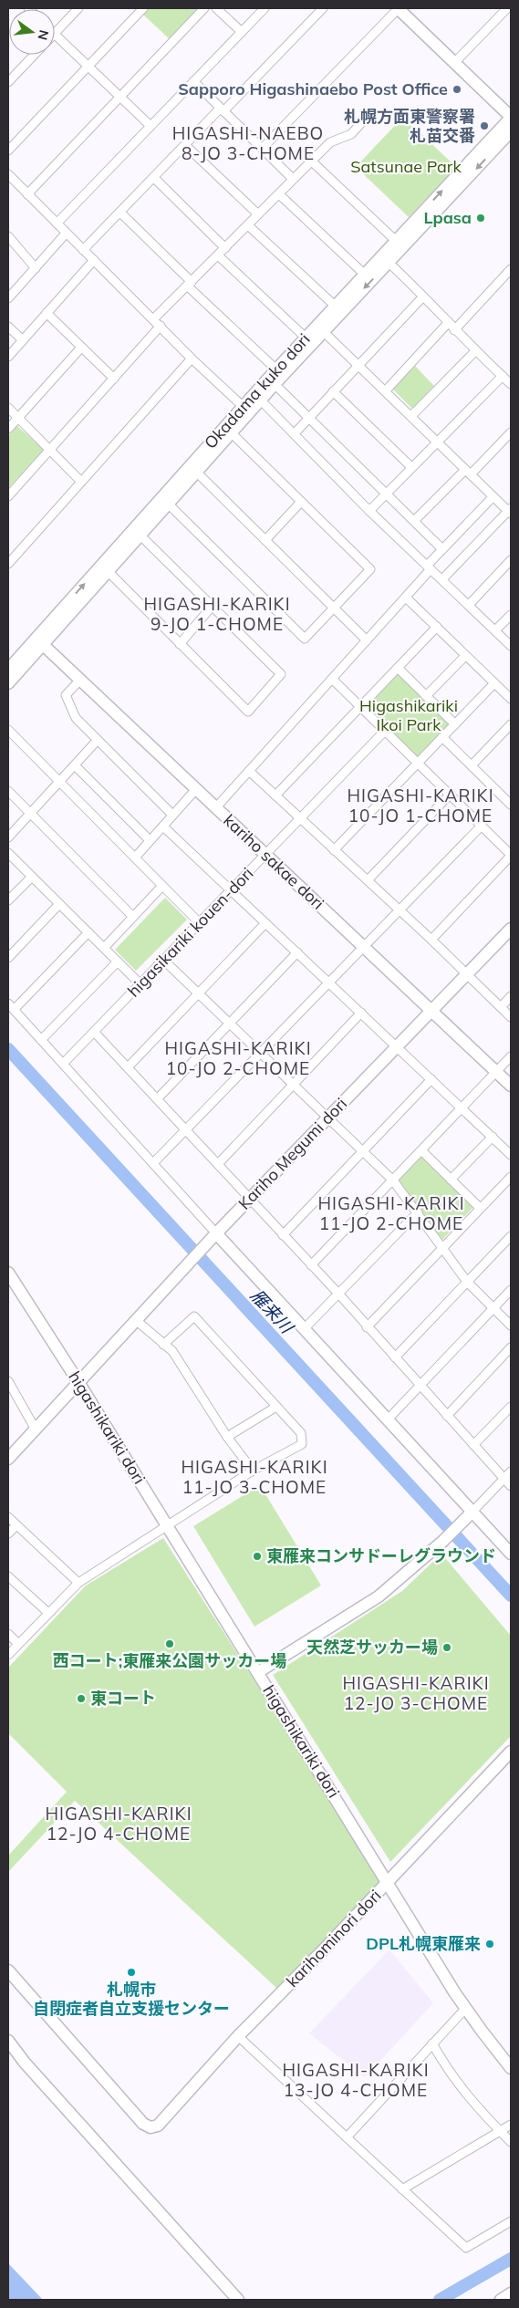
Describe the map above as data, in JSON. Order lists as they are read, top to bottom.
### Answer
{
  "streets": {
    "street": [
      "Okadama kuko dori",
      "kariho sakae dori",
      "higasikariki kouen-dori",
      "Kariho Megumi dori",
      "higashikariki dori",
      "karihominori dori"
    ]
  },
  "crossings": [
    ["Okadama kuko dori", "kariho sakae dori"],
    ["kariho sakae dori", "higasikariki kouen-dori"],
    ["kariho sakae dori", "Kariho Megumi dori"],
    ["Kariho Megumi dori", "higashikariki dori"],
    ["higashikariki dori", "karihominori dori"]
  ],
  "districts": [
    "HIGASHI-NAEBO 8-JO 3-CHOME",
    "HIGASHI-KARIKI 9-JO 1-CHOME",
    "HIGASHI-KARIKI 10-JO 1-CHOME",
    "HIGASHI-KARIKI 10-JO 2-CHOME",
    "HIGASHI-KARIKI 11-JO 2-CHOME",
    "HIGASHI-KARIKI 11-JO 3-CHOME",
    "HIGASHI-KARIKI 12-JO 3-CHOME",
    "HIGASHI-KARIKI 12-JO 4-CHOME",
    "HIGASHI-KARIKI 13-JO 4-CHOME"
  ],
  "water": ["雁来川"],
  "parks": ["Satsunae Park", "Higashikariki Ikoi Park"],
  "places": [
    "Sapporo Higashinaebo Post Office",
    "札幌方面東警察署 札苗交番",
    "Lpasa",
    "東雁来コンサドーレグラウンド",
    "西コート;東雁来公園サッカー場",
    "天然芝サッカー場",
    "東コート",
    "DPL札幌東雁来",
    "札幌市 自閉症者自立支援センター"
  ],
  "north": "right"
}
